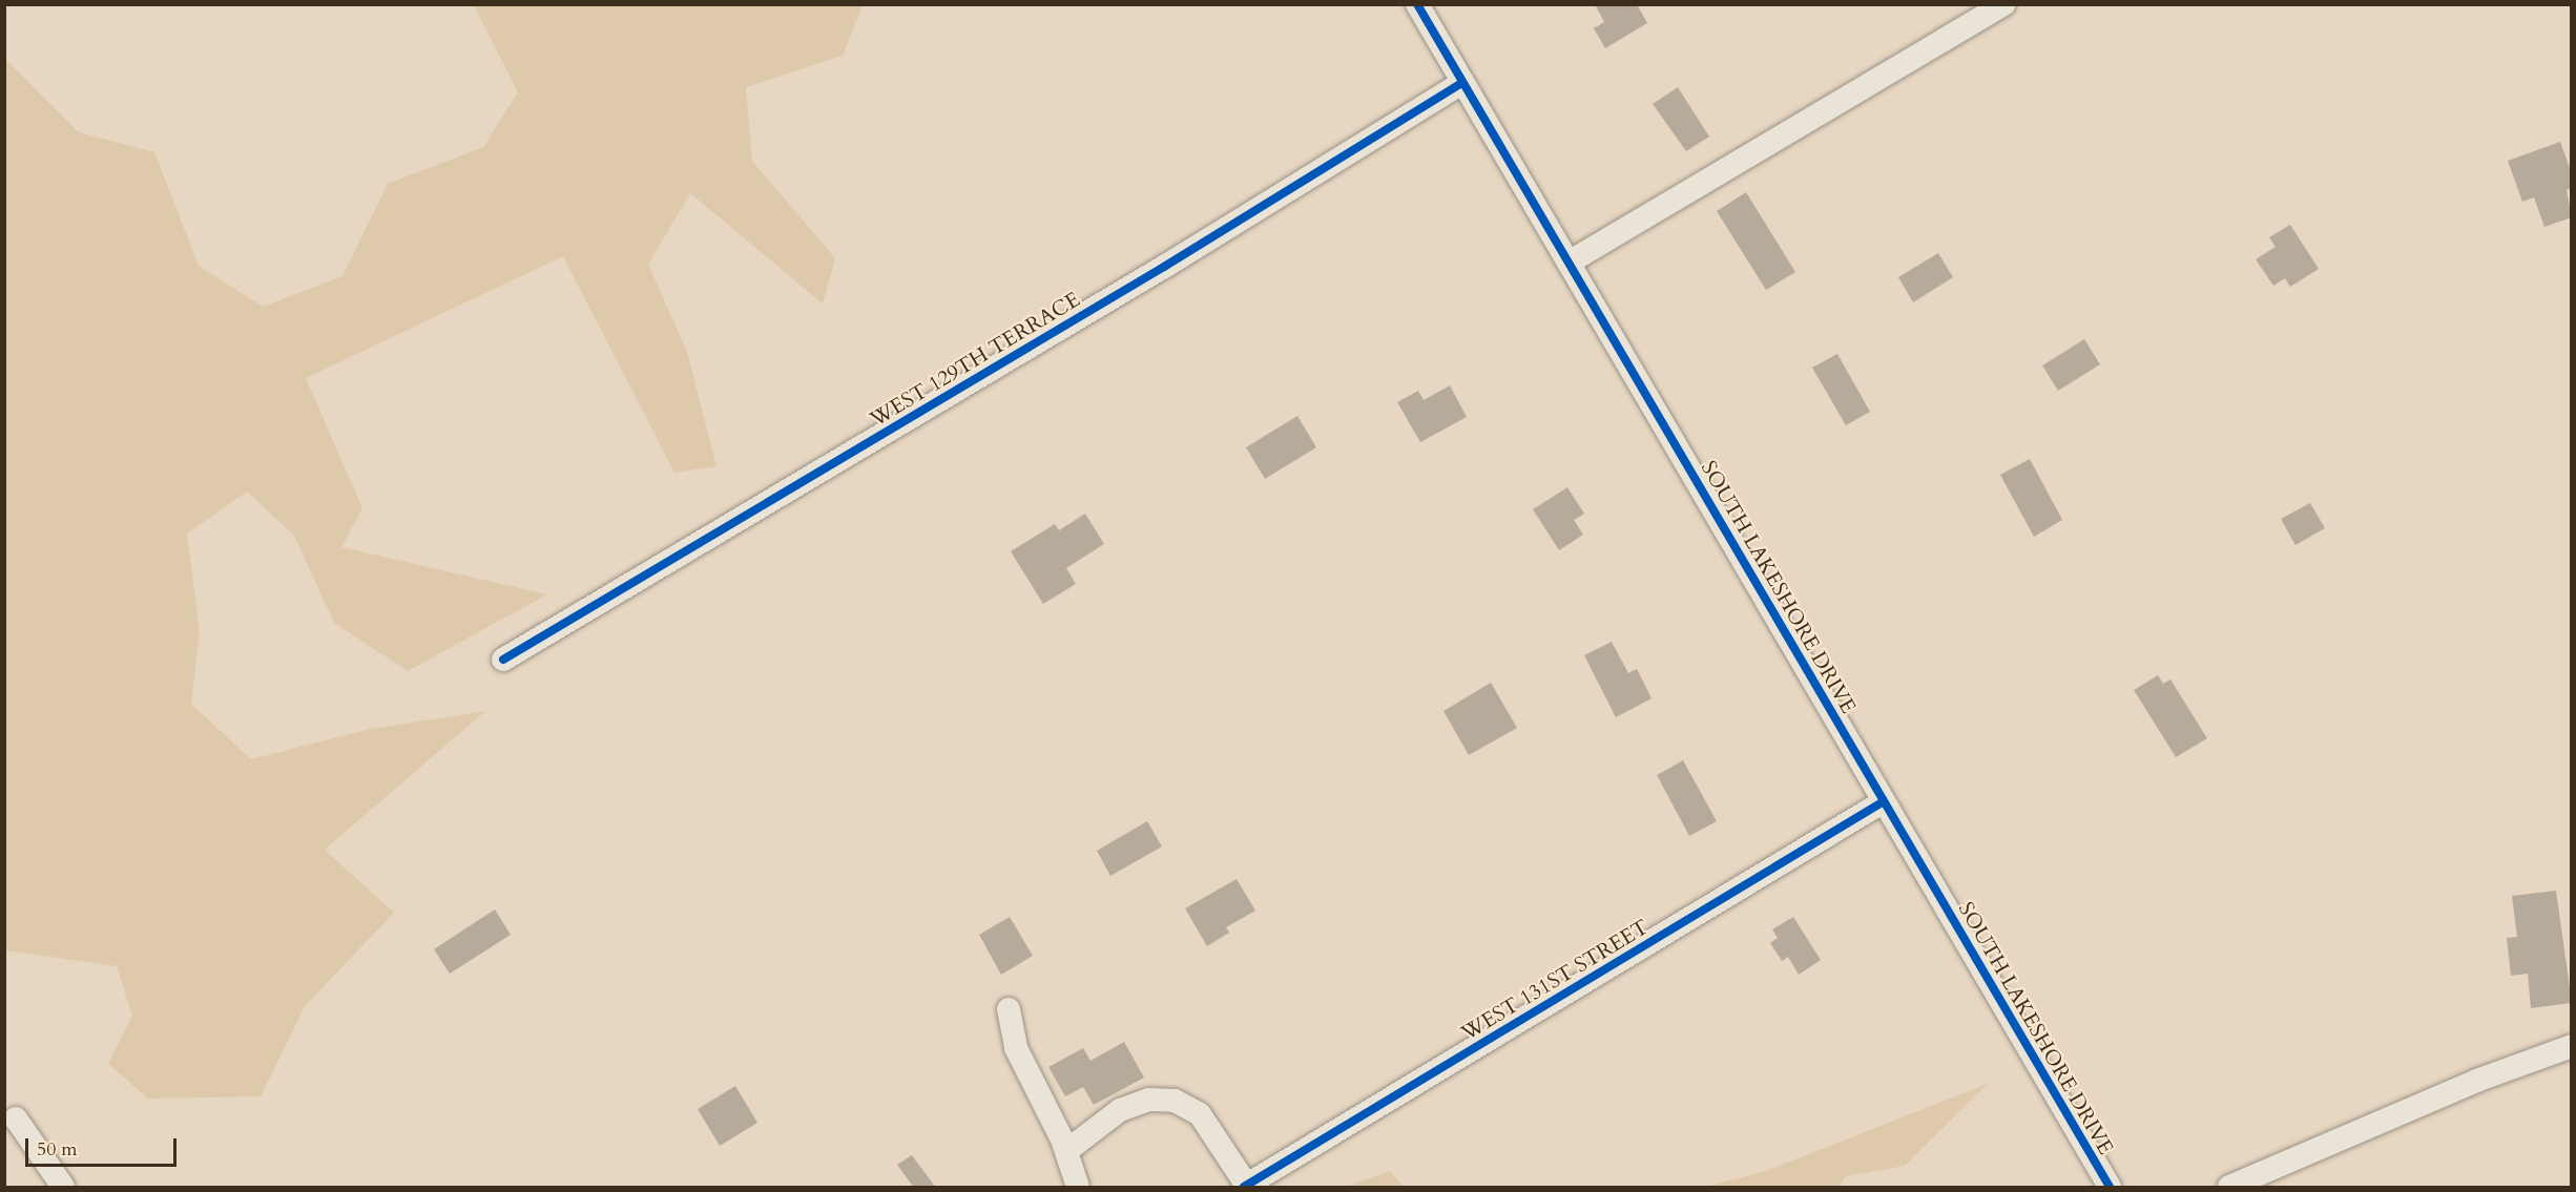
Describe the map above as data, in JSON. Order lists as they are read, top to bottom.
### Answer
{
  "streets": {
    "street": ["WEST 129TH TERRACE", "SOUTH LAKESHORE DRIVE", "WEST 131ST STREET"]
  },
  "crossings": [
    ["WEST 129TH TERRACE", "SOUTH LAKESHORE DRIVE"],
    ["SOUTH LAKESHORE DRIVE", "WEST 131ST STREET"]
  ],
  "scale_bar": "50 m"
}
